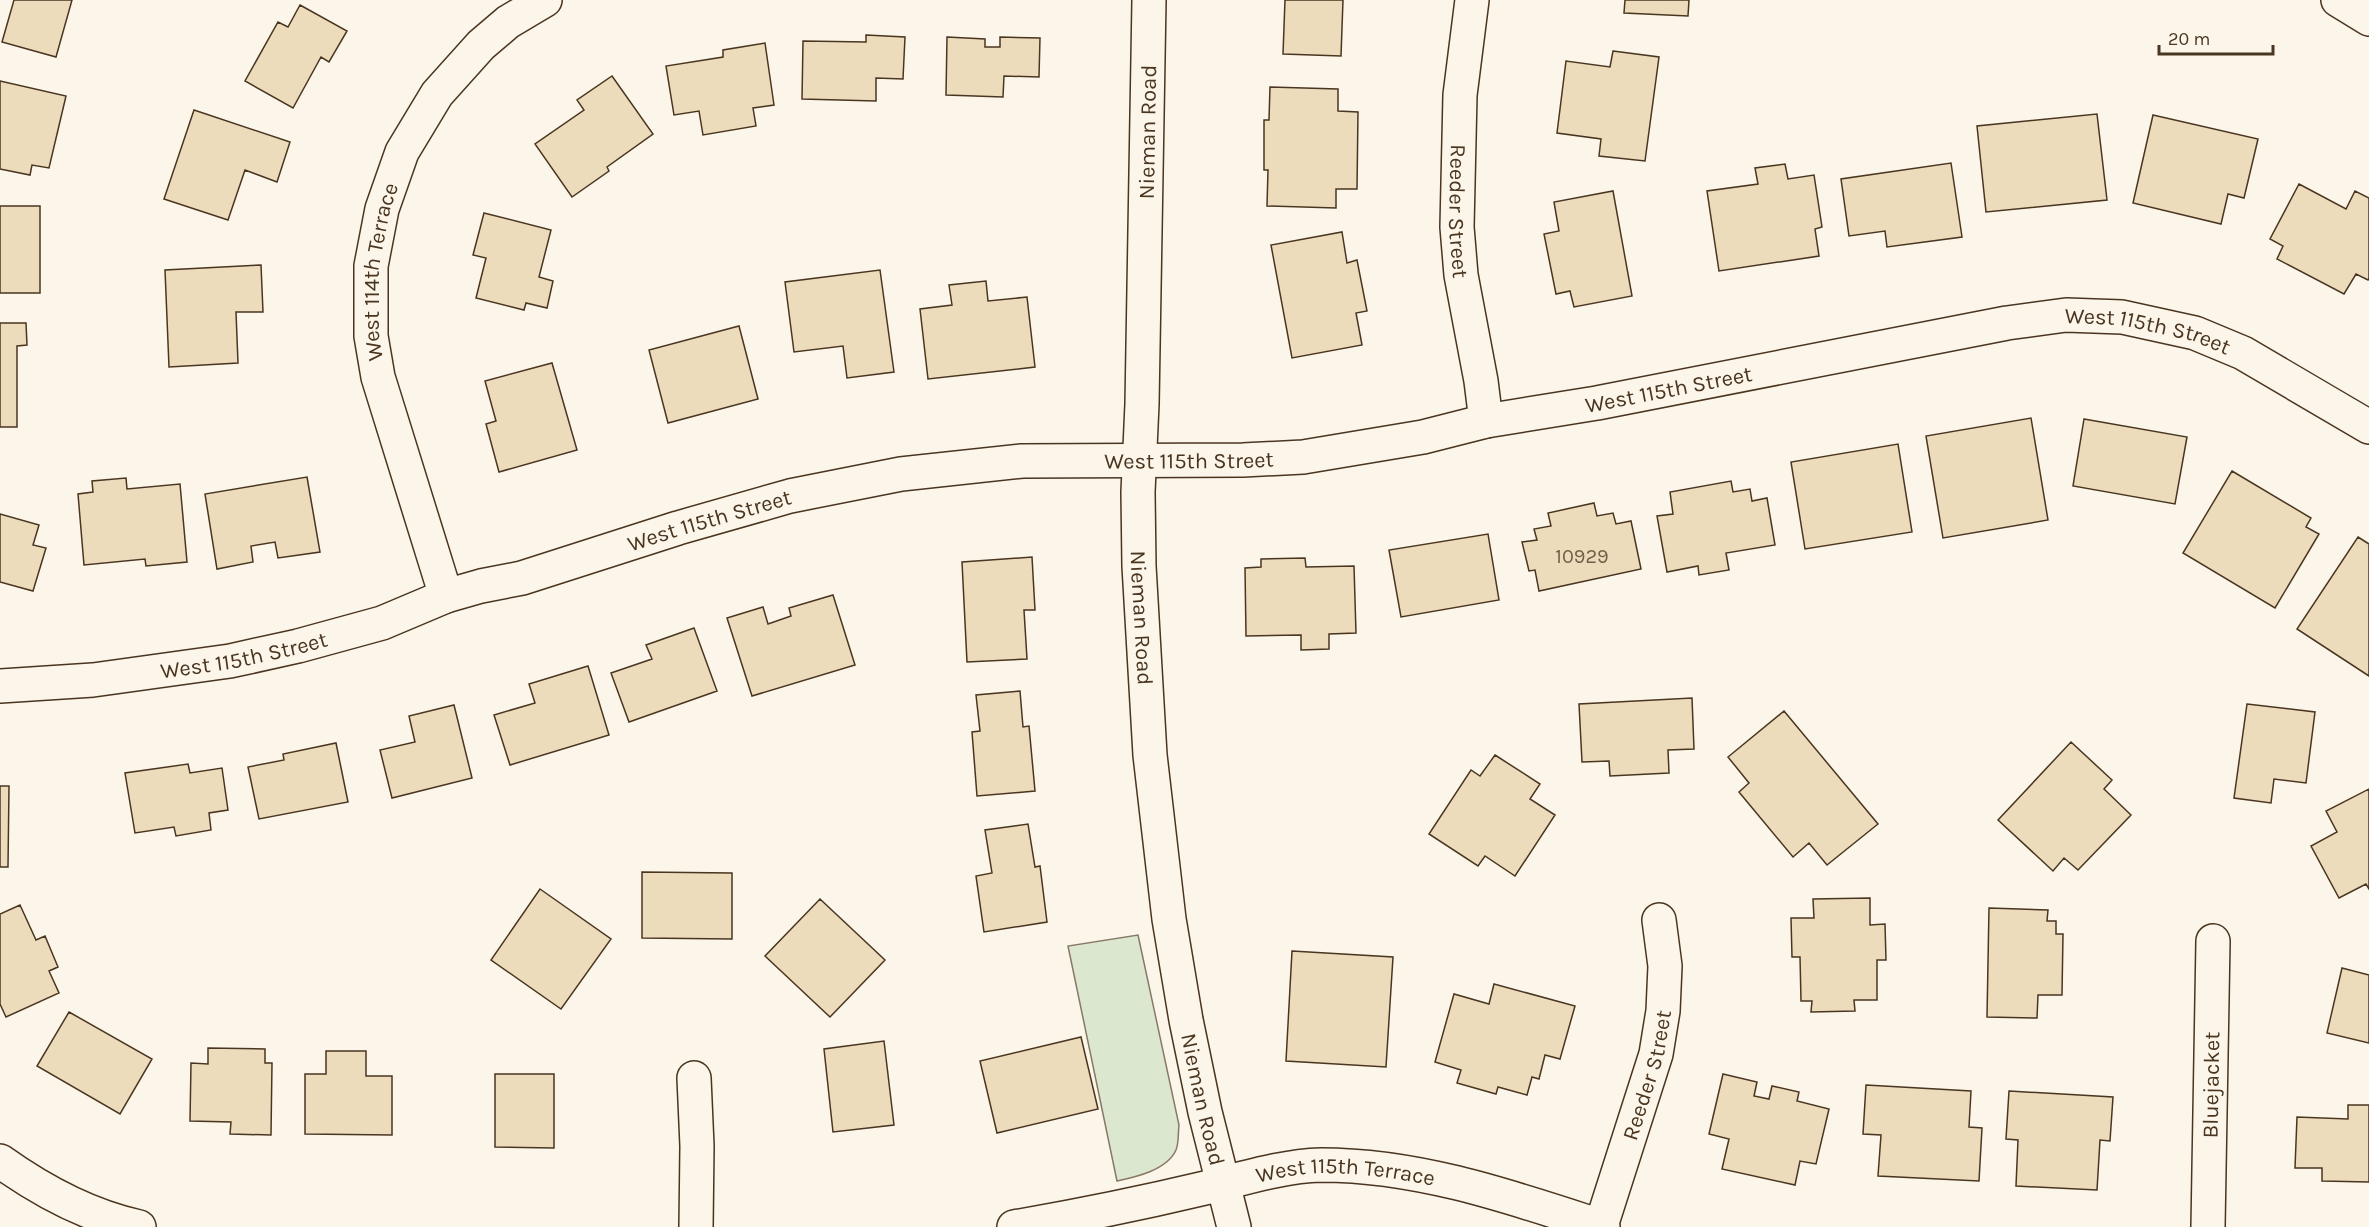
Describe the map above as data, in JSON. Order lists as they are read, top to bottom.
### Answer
{
  "streets": {
    "street": [
      "Nieman Road",
      "Reeder Street",
      "West 114th Terrace",
      "West 115th Street",
      "Bluejacket",
      "West 115th Terrace"
    ]
  },
  "crossings": [
    ["Nieman Road", "West 115th Street"],
    ["Nieman Road", "West 115th Terrace"],
    ["Reeder Street", "West 115th Street"],
    ["Reeder Street", "West 115th Terrace"],
    ["West 114th Terrace", "West 115th Street"]
  ],
  "house_numbers": ["10929"],
  "scale_bar": "20 m"
}
